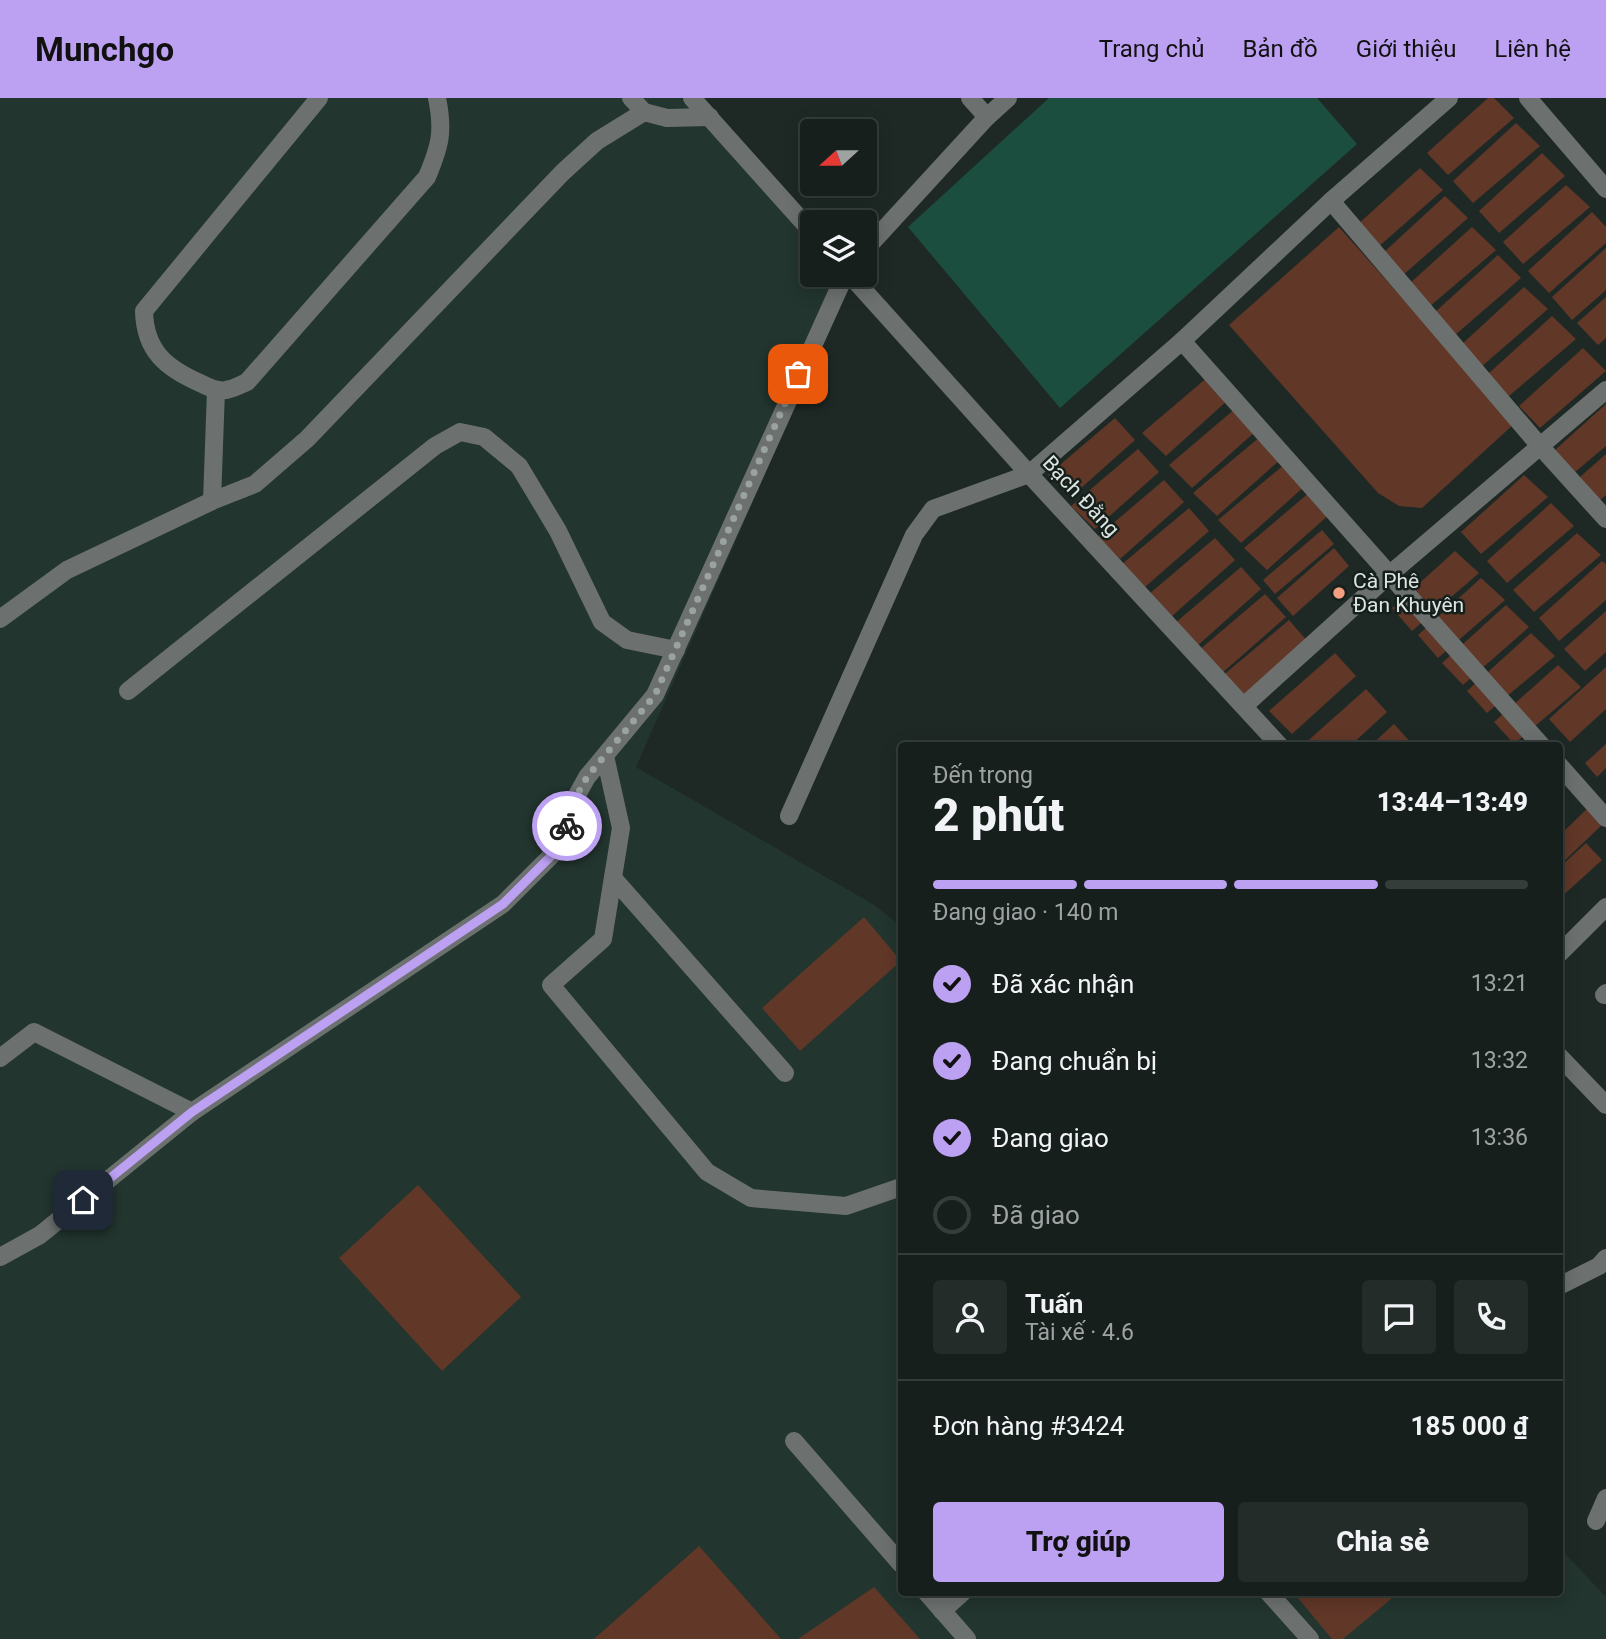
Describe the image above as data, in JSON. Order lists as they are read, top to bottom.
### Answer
{
  "streets": {
    "street": ["Bạch Đằng"]
  },
  "places": ["Cà Phê Đan Khuyên"],
  "north": "left",
  "page": {
    "header": "Munchgo",
    "nav": [
      "Trang chủ",
      "Bản đồ",
      "Giới thiệu",
      "Liên hệ"
    ],
    "heading": ["2 phút", "Đến trong", "13:44–13:49"],
    "panel": [
      "Tuấn",
      "Tài xế · 4.6",
      "Đơn hàng #3424",
      "185 000 ₫"
    ],
    "bar": "Đang giao · 140 m",
    "list": [
      ["Đã xác nhận", "13:21"],
      ["Đang chuẩn bị", "13:32"],
      ["Đang giao", "13:36"],
      "Đã giao"
    ],
    "buttons": ["Trợ giúp", "Chia sẻ"]
  }
}
